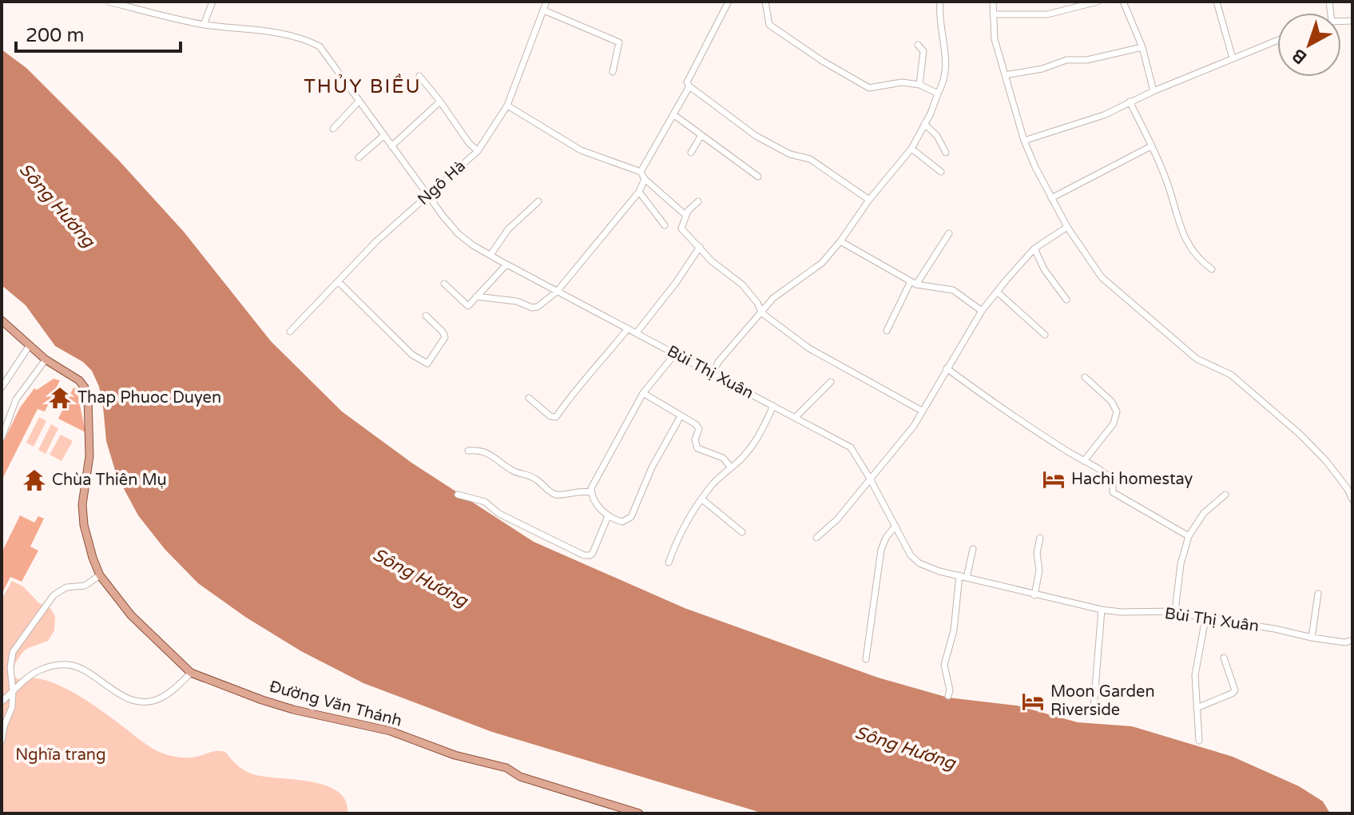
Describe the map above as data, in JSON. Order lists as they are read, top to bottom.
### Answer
{
  "streets": {
    "main road": ["Đường Văn Thánh"],
    "street": ["Ngô Hà", "Bùi Thị Xuân"]
  },
  "crossings": [
    ["Ngô Hà", "Bùi Thị Xuân"]
  ],
  "districts": ["THỦY BIỀU"],
  "water": ["Sông Hương"],
  "parks": ["Nghĩa trang"],
  "places": {
    "temple": ["Thap Phuoc Duyen", "Chùa Thiên Mụ"],
    "hotel": ["Hachi homestay", "Moon Garden Riverside"]
  },
  "scale_bar": "200 m",
  "north": "bottom left"
}
